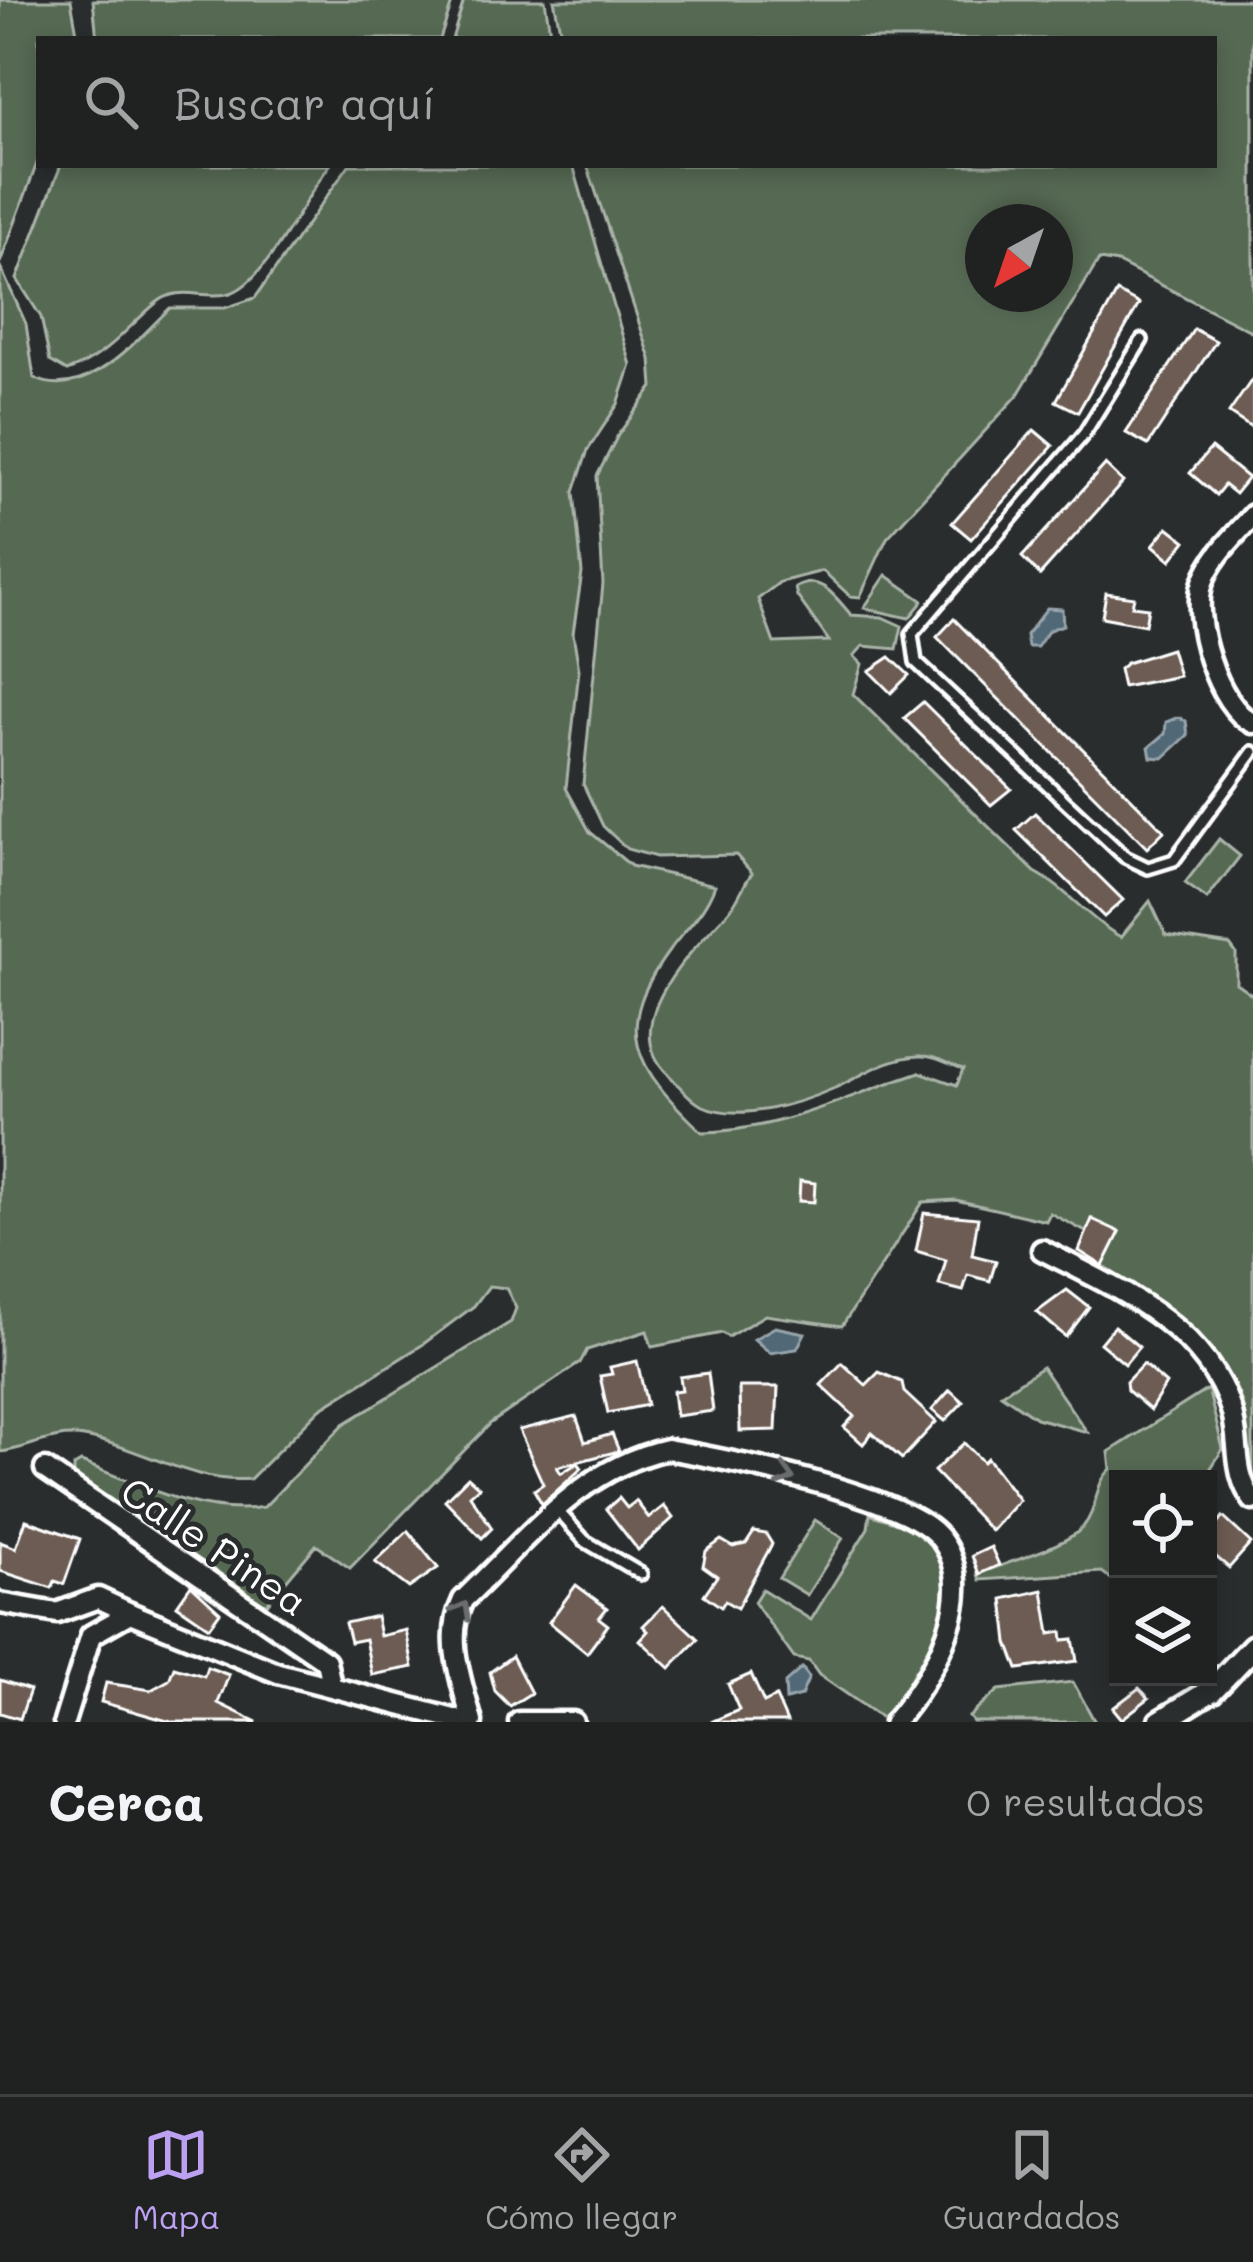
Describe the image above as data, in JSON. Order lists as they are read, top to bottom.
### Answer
{
  "streets": {
    "street": ["Calle Pinea"]
  },
  "north": "bottom left",
  "page": {
    "search": "Buscar aquí",
    "heading": ["Cerca", "0 resultados"],
    "nav": ["Mapa", "Cómo llegar", "Guardados"]
  }
}
